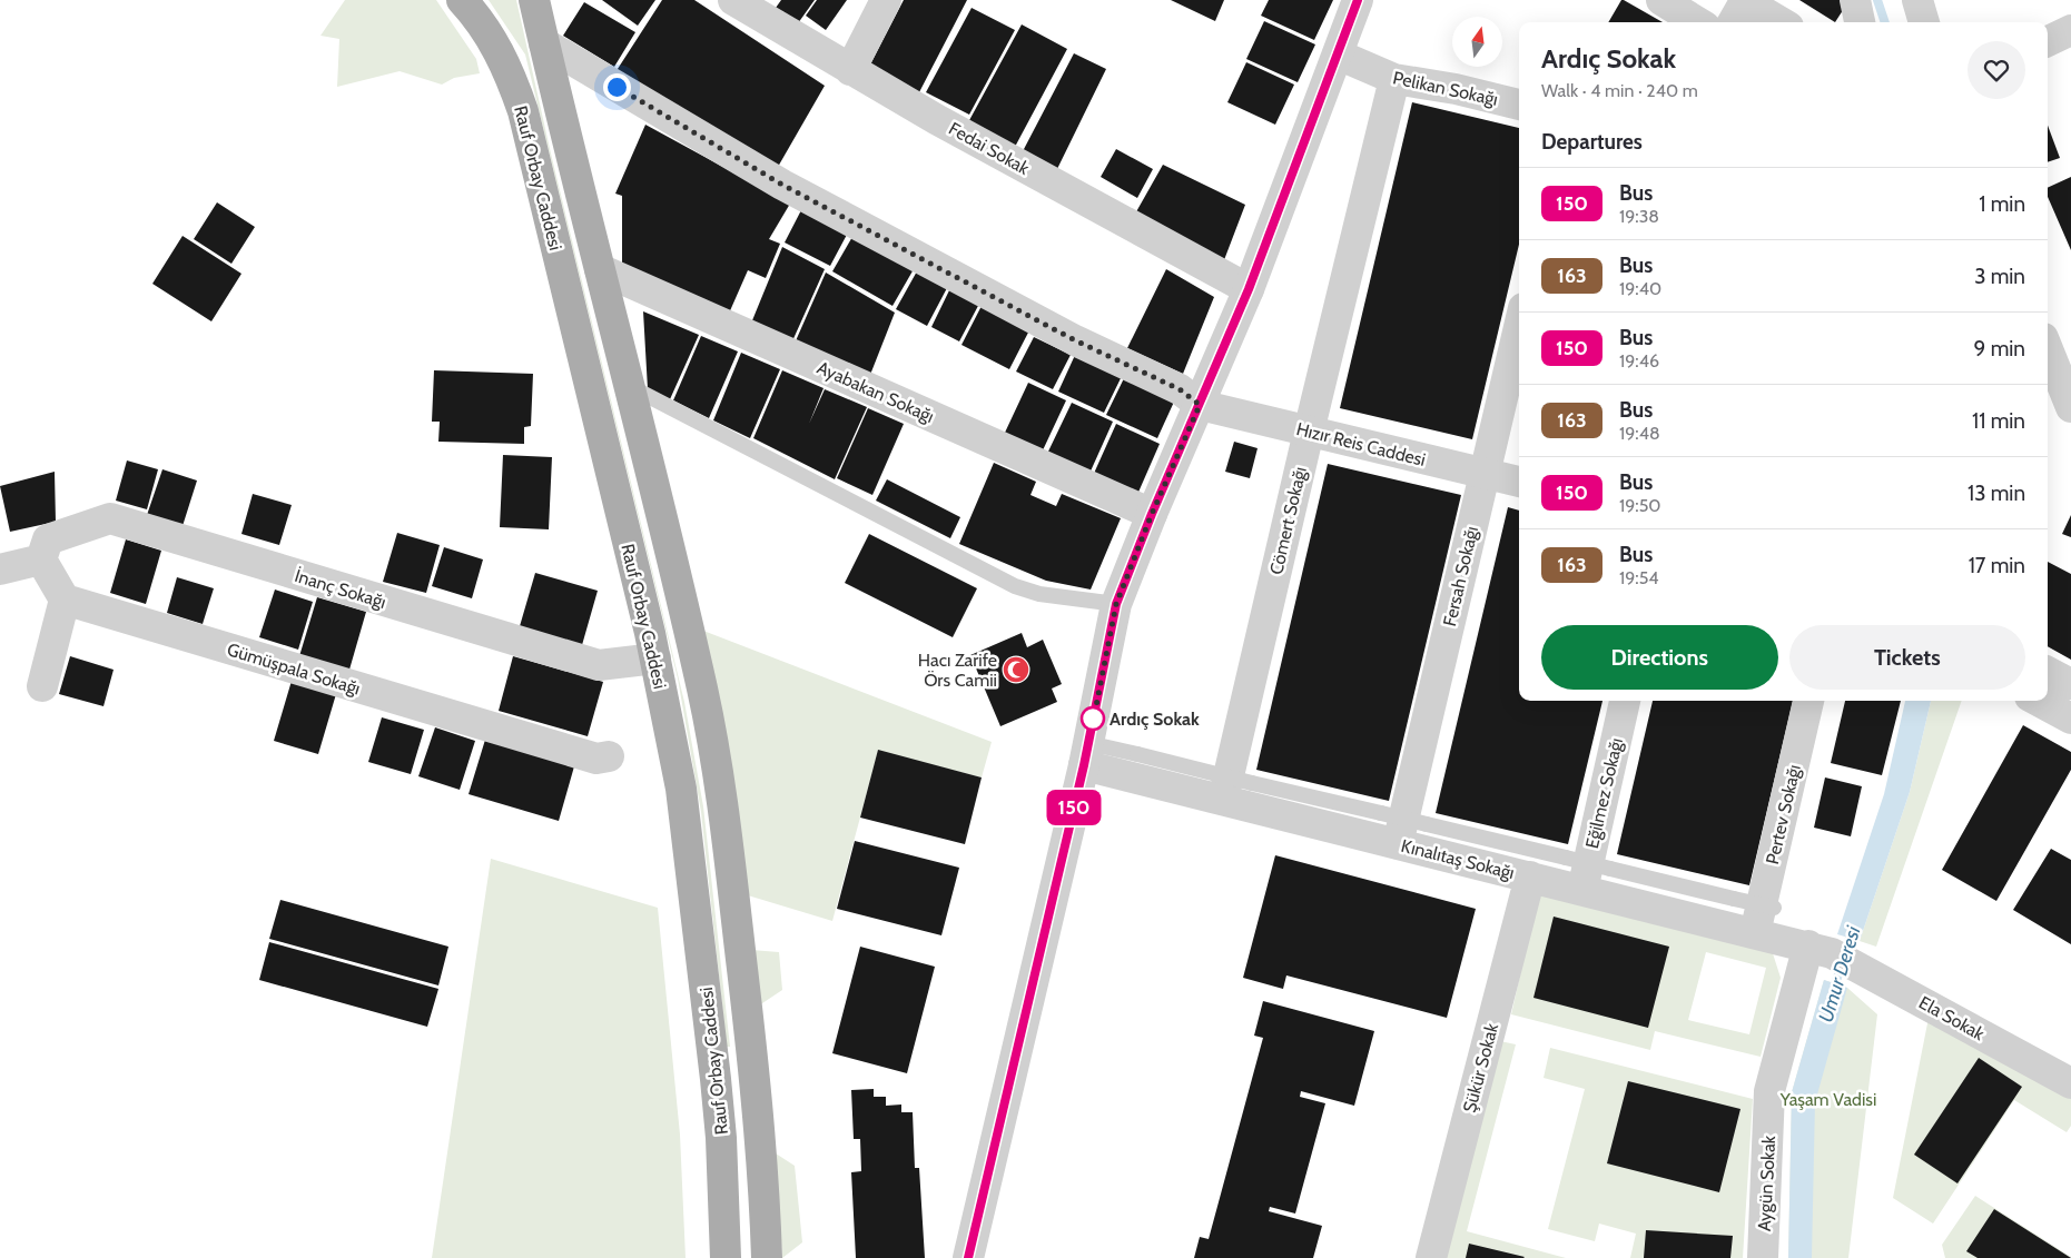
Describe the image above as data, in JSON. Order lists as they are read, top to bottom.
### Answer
{
  "streets": {
    "main road": ["Rauf Orbay Caddesi"],
    "street": [
      "Pelikan Sokağı",
      "Fedai Sokak",
      "Ayabakan Sokağı",
      "Hızır Reis Caddesi",
      "Cömert Sokağı",
      "Fersah Sokağı",
      "İnanç Sokağı",
      "Gümüşpala Sokağı",
      "Eğilmez Sokağı",
      "Pertev Sokağı",
      "Kınalıtaş Sokağı",
      "Ela Sokak",
      "Şükür Sokak",
      "Aygün Sokak"
    ]
  },
  "crossings": [
    ["Pelikan Sokağı", "Cömert Sokağı"],
    ["Rauf Orbay Caddesi", "Ayabakan Sokağı"],
    ["Rauf Orbay Caddesi", "İnanç Sokağı"],
    ["Hızır Reis Caddesi", "Cömert Sokağı"],
    ["Hızır Reis Caddesi", "Fersah Sokağı"],
    ["Cömert Sokağı", "Kınalıtaş Sokağı"],
    ["Fersah Sokağı", "Kınalıtaş Sokağı"],
    ["Eğilmez Sokağı", "Kınalıtaş Sokağı"],
    ["Pertev Sokağı", "Kınalıtaş Sokağı"],
    ["Kınalıtaş Sokağı", "Ela Sokak"],
    ["Kınalıtaş Sokağı", "Şükür Sokak"],
    ["Kınalıtaş Sokağı", "Aygün Sokak"],
    ["Ela Sokak", "Aygün Sokak"]
  ],
  "water": ["Umur Deresi"],
  "parks": ["Yaşam Vadisi"],
  "places": {
    "mosque": ["Hacı Zarife Örs Camii"],
    "other": ["Ardıç Sokak"]
  },
  "lines": ["bus line 150"],
  "north": "top",
  "page": {
    "on_map": "150",
    "heading": [
      ["Ardıç Sokak", "Walk · 4 min · 240 m"],
      "Departures"
    ],
    "list": [
      {
        "mark": "150",
        "name": "Bus",
        "note": "19:38",
        "value": "1 min"
      },
      {
        "mark": "163",
        "name": "Bus",
        "note": "19:40",
        "value": "3 min"
      },
      {
        "mark": "150",
        "name": "Bus",
        "note": "19:46",
        "value": "9 min"
      },
      {
        "mark": "163",
        "name": "Bus",
        "note": "19:48",
        "value": "11 min"
      },
      {
        "mark": "150",
        "name": "Bus",
        "note": "19:50",
        "value": "13 min"
      },
      {
        "mark": "163",
        "name": "Bus",
        "note": "19:54",
        "value": "17 min"
      }
    ],
    "buttons": ["Directions", "Tickets"]
  }
}
